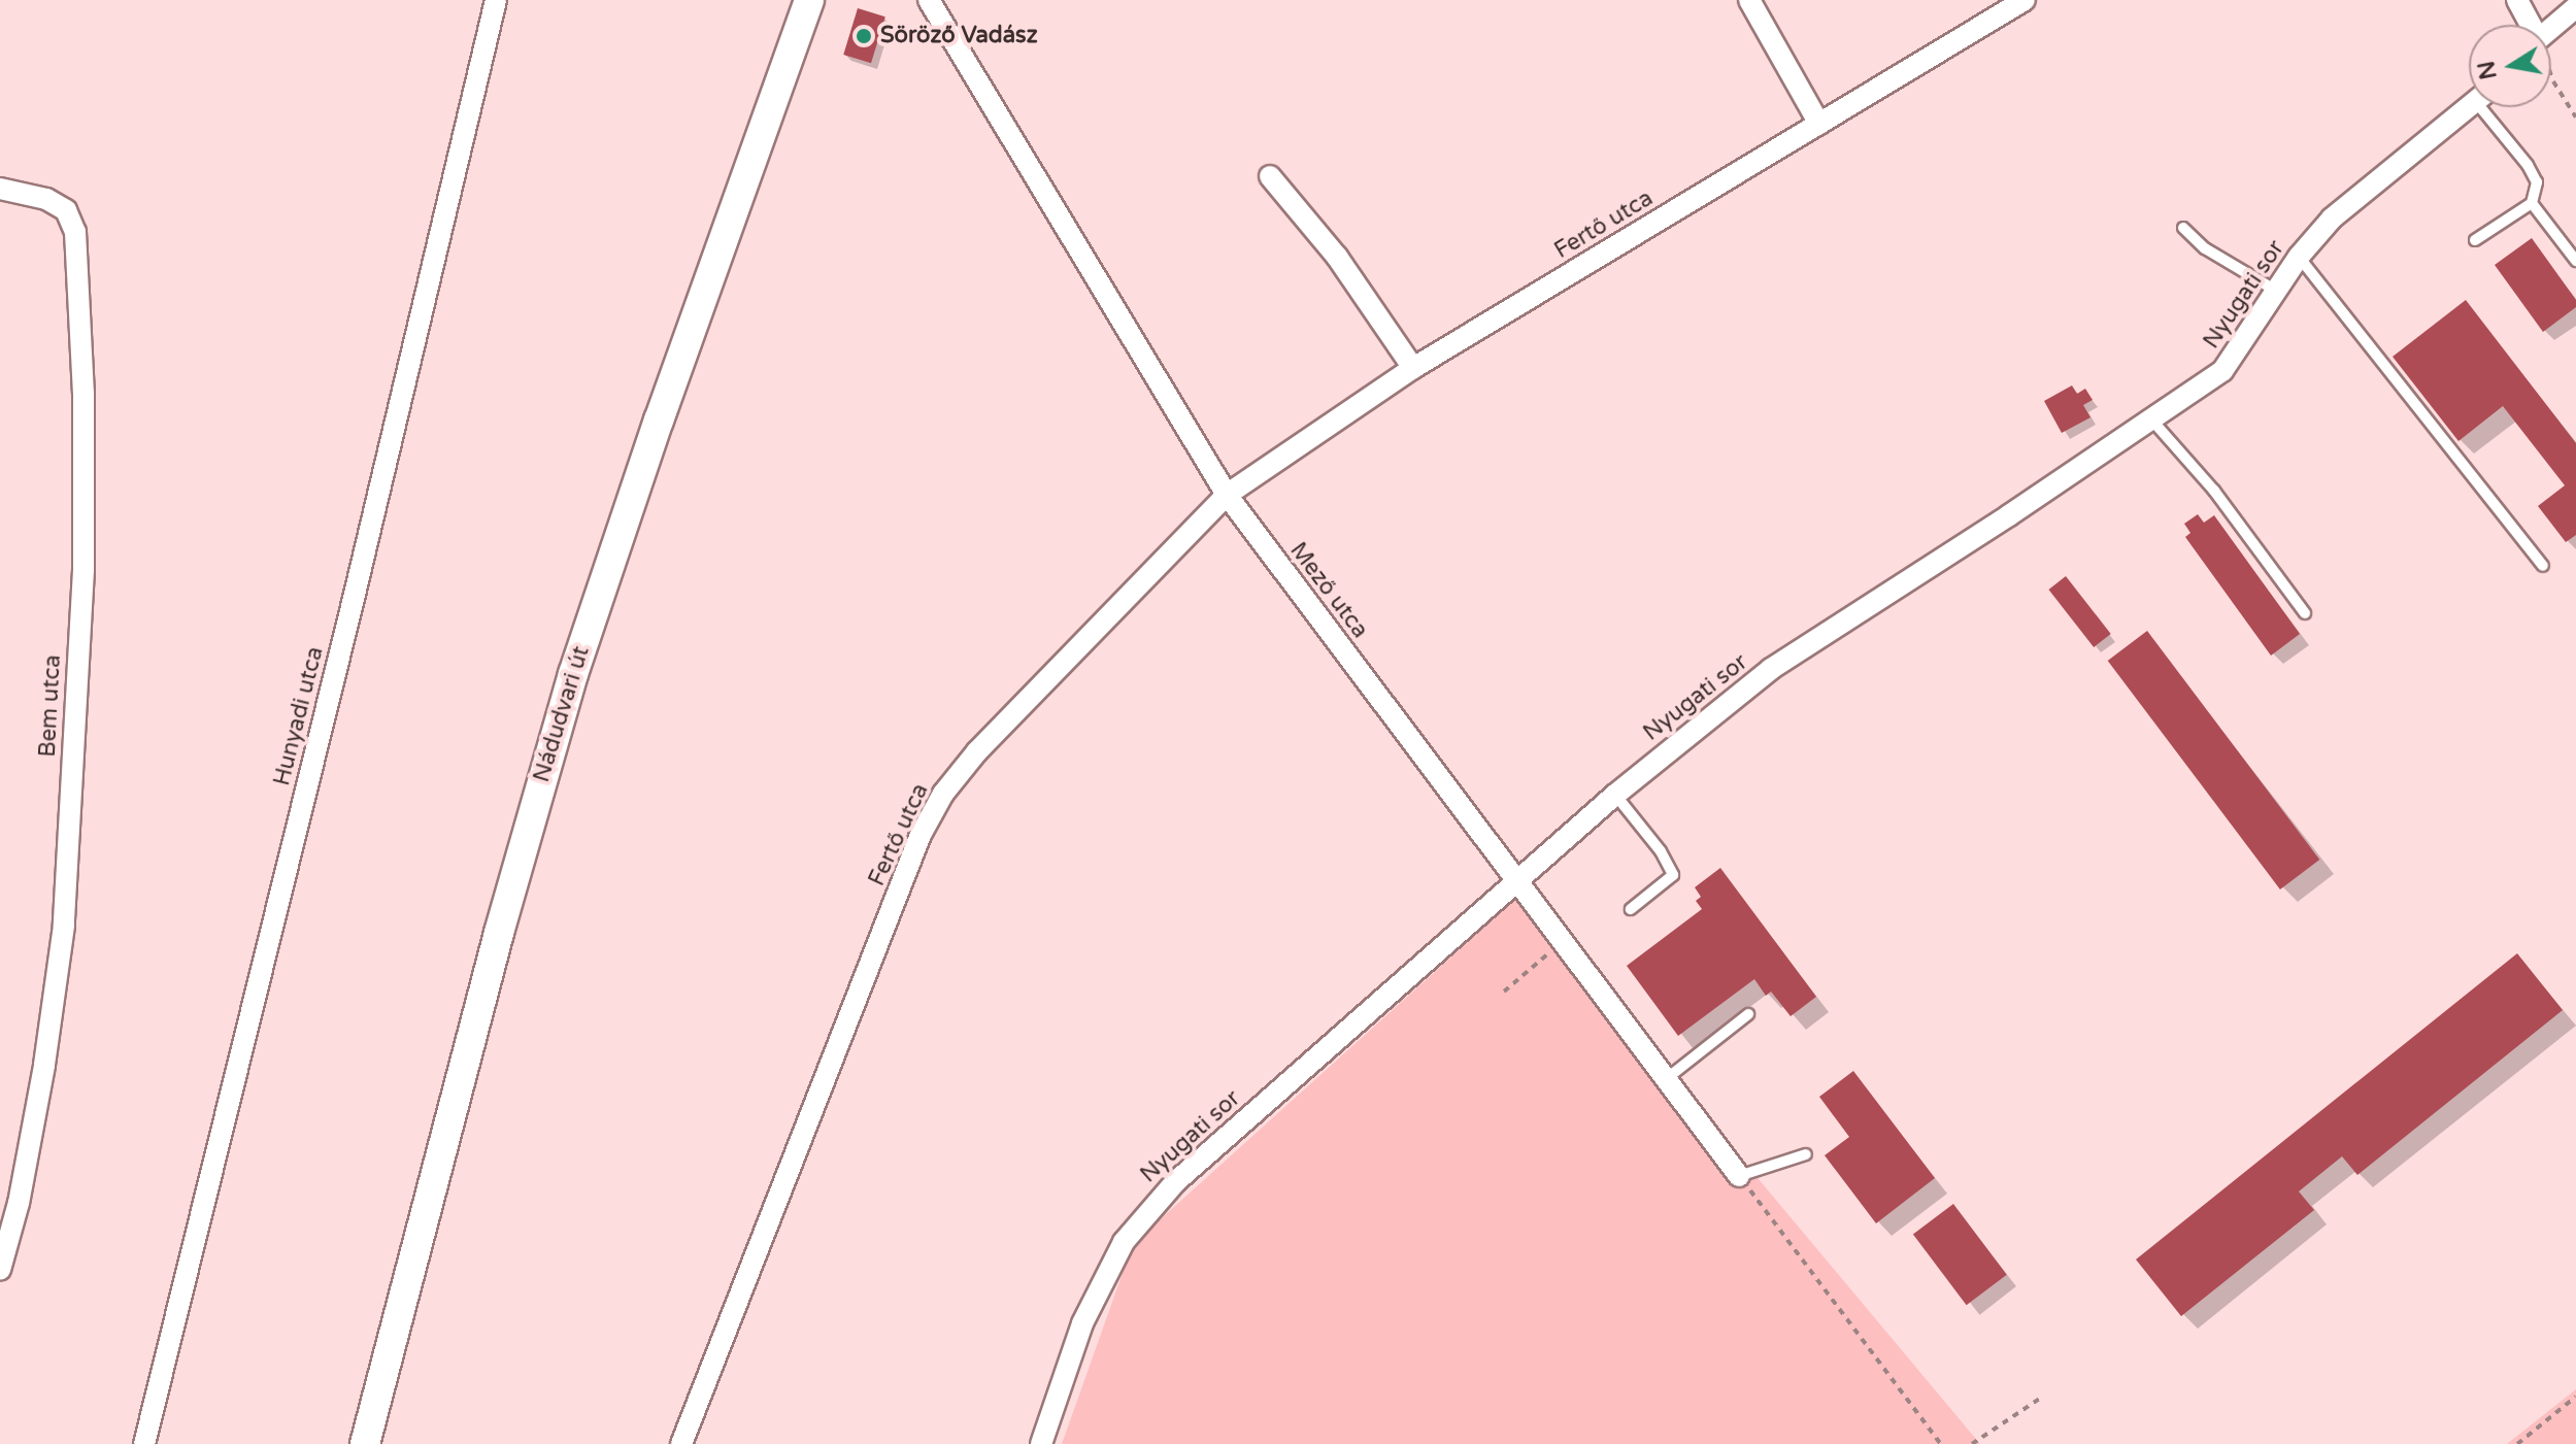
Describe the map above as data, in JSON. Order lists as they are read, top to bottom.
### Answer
{
  "streets": {
    "main road": ["Nádudvari út"],
    "street": [
      "Fertő utca",
      "Nyugati sor",
      "Mező utca",
      "Bem utca",
      "Hunyadi utca"
    ]
  },
  "crossings": [
    ["Fertő utca", "Mező utca"],
    ["Nyugati sor", "Mező utca"]
  ],
  "places": ["Söröző Vadász"],
  "north": "left"
}
